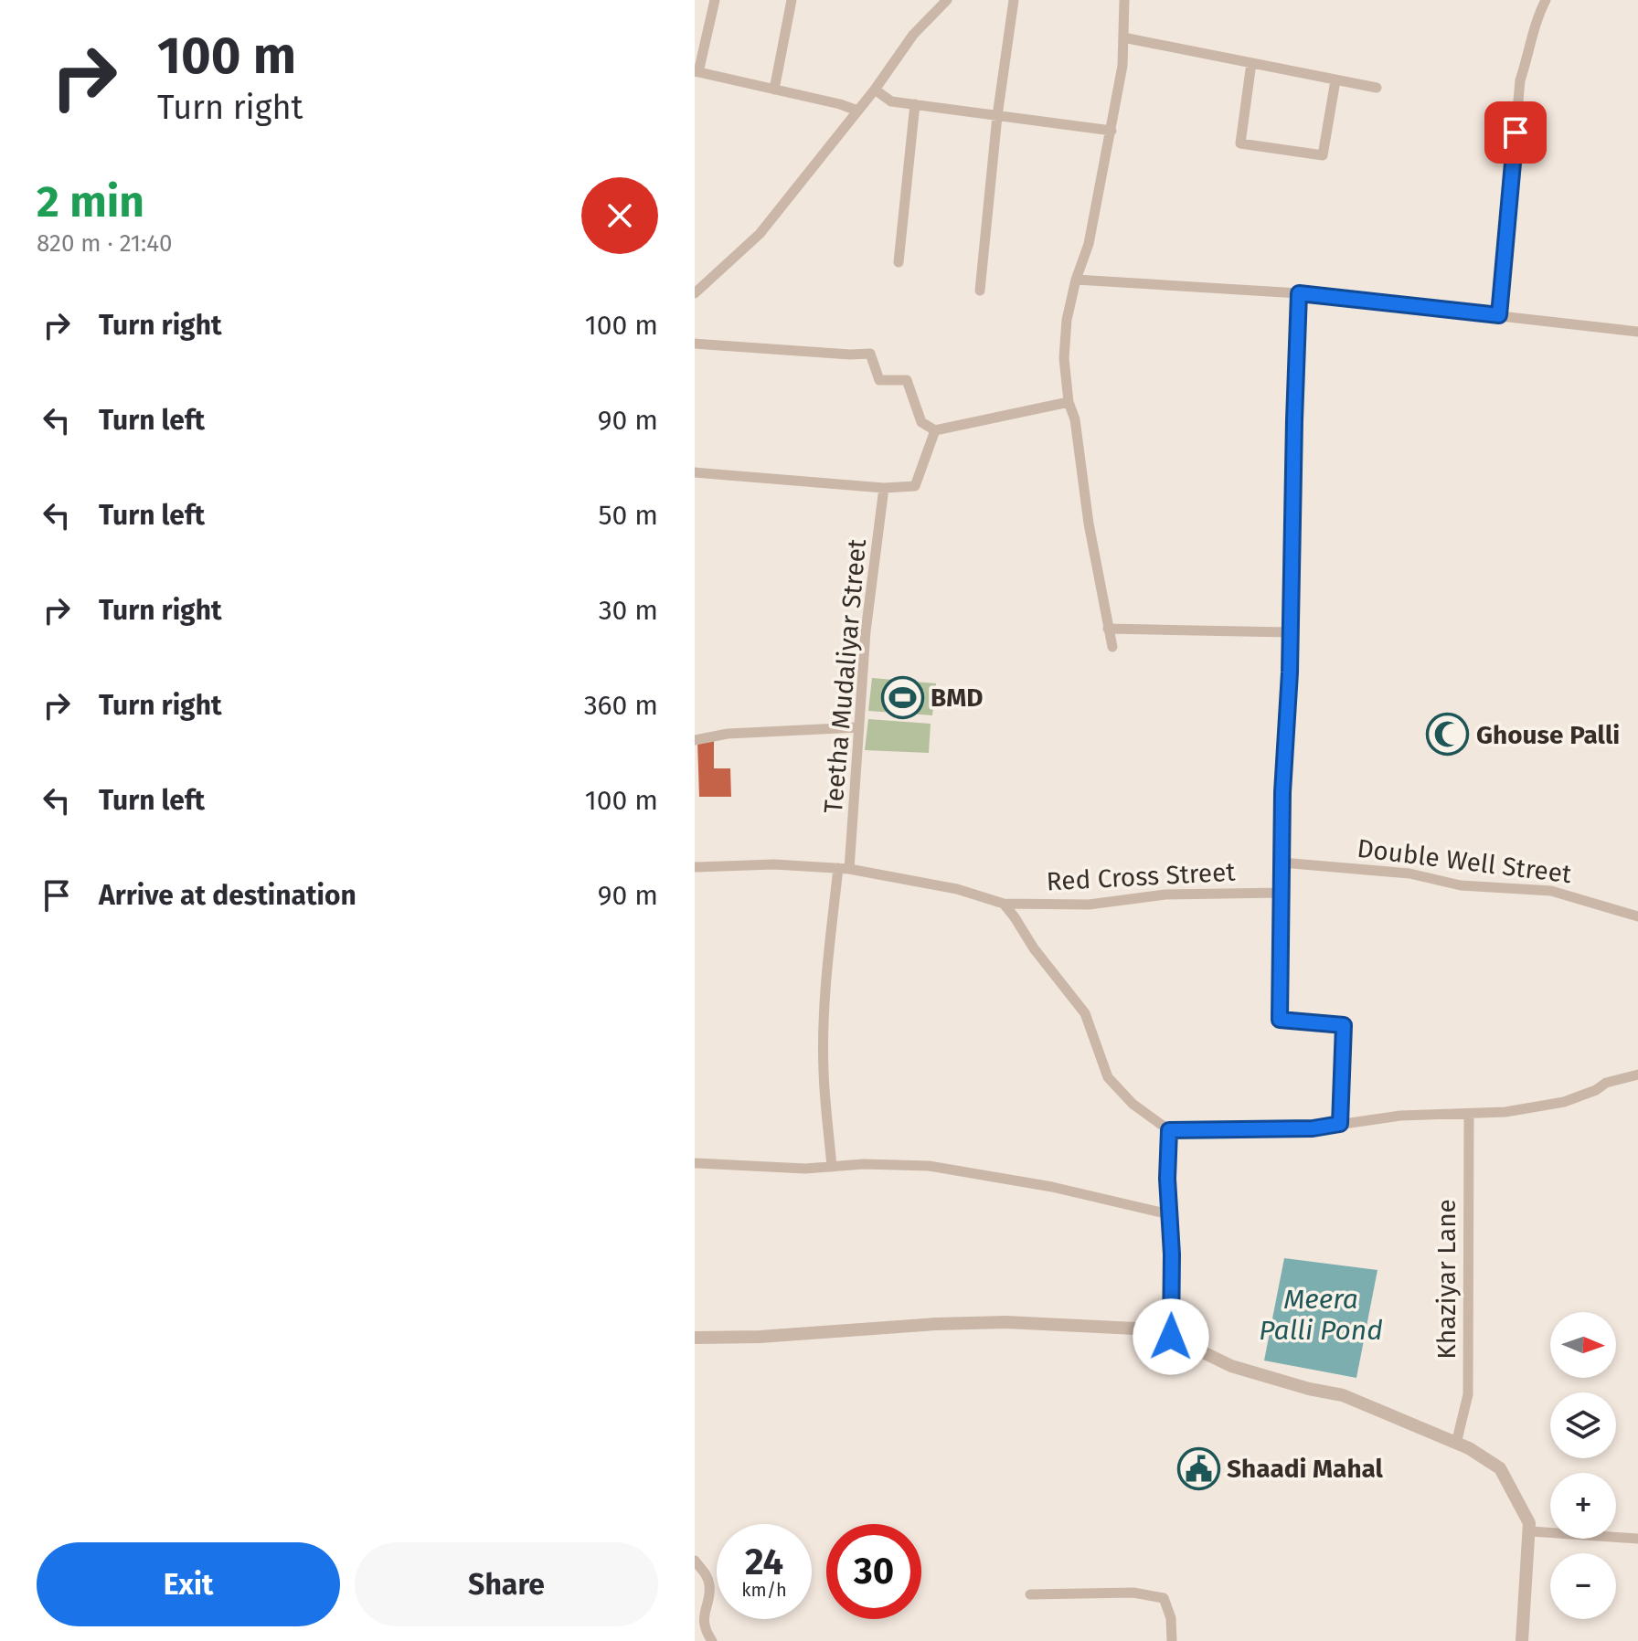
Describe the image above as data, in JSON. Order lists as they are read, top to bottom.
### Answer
{
  "streets": {
    "street": [
      "Teetha Mudaliyar Street",
      "Double Well Street",
      "Red Cross Street",
      "Khaziyar Lane"
    ]
  },
  "crossings": [
    ["Teetha Mudaliyar Street", "Red Cross Street"]
  ],
  "water": ["Meera Palli Pond"],
  "places": {
    "sports": ["BMD"],
    "mosque": ["Ghouse Palli"],
    "public building": ["Shaadi Mahal"]
  },
  "north": "right",
  "page": {
    "turn": ["100 m", "Turn right"],
    "heading": ["2 min", "820 m · 21:40"],
    "list": [
      {
        "name": "Turn right",
        "value": "100 m"
      },
      {
        "name": "Turn left",
        "value": "90 m"
      },
      {
        "name": "Turn left",
        "value": "50 m"
      },
      {
        "name": "Turn right",
        "value": "30 m"
      },
      {
        "name": "Turn right",
        "value": "360 m"
      },
      {
        "name": "Turn left",
        "value": "100 m"
      },
      {
        "name": "Arrive at destination",
        "value": "90 m"
      }
    ],
    "map_buttons": ["+", "−"],
    "speed": "24 km/h",
    "limit": "30",
    "buttons": ["Exit", "Share"]
  }
}
